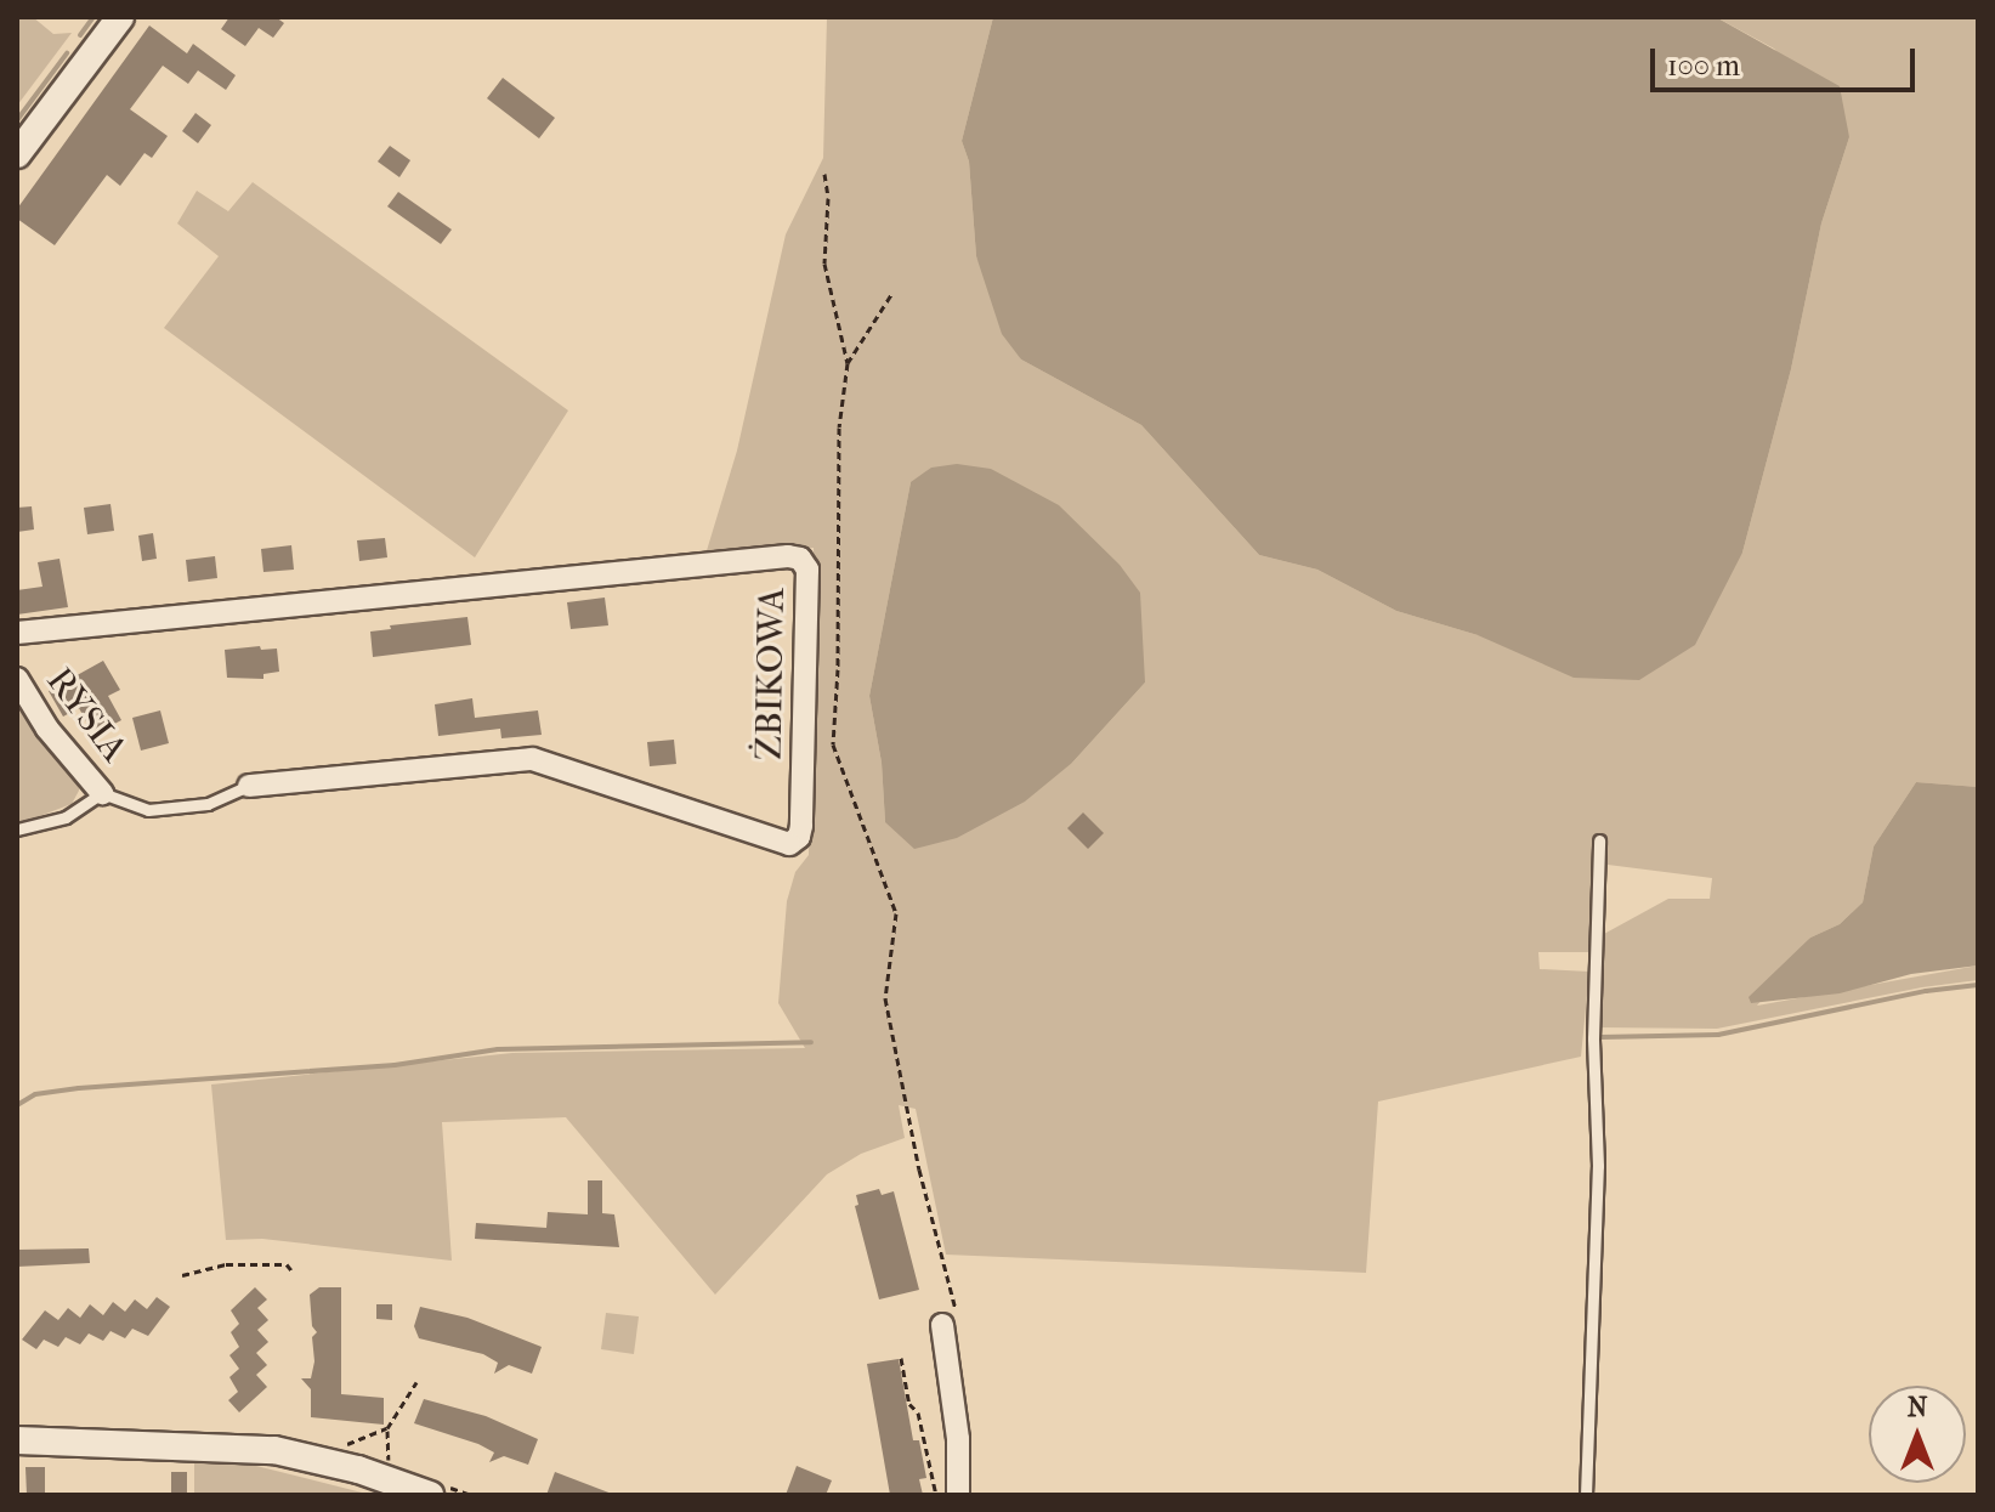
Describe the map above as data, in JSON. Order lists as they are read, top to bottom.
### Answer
{
  "streets": {
    "street": ["ŻBIKOWA", "RYSIA"]
  },
  "scale_bar": "100 m",
  "north": "top"
}
